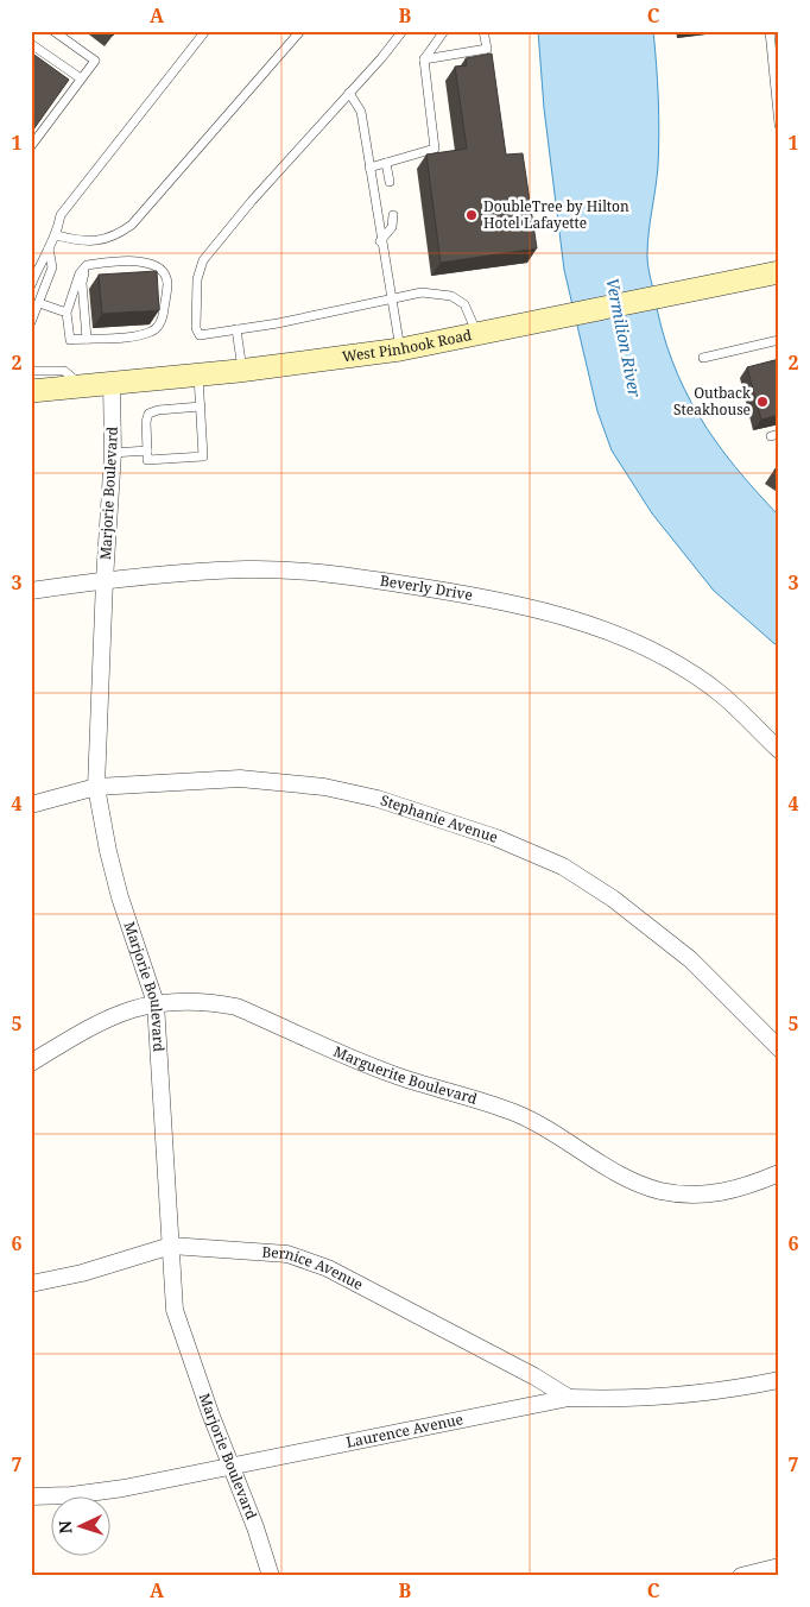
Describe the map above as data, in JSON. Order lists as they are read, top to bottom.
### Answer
{
  "streets": {
    "main road": ["West Pinhook Road"],
    "street": [
      "Marjorie Boulevard",
      "Beverly Drive",
      "Stephanie Avenue",
      "Marguerite Boulevard",
      "Bernice Avenue",
      "Laurence Avenue"
    ]
  },
  "crossings": [
    ["West Pinhook Road", "Marjorie Boulevard"],
    ["Marjorie Boulevard", "Beverly Drive"],
    ["Marjorie Boulevard", "Stephanie Avenue"],
    ["Marjorie Boulevard", "Marguerite Boulevard"],
    ["Marjorie Boulevard", "Bernice Avenue"],
    ["Marjorie Boulevard", "Laurence Avenue"],
    ["Bernice Avenue", "Laurence Avenue"]
  ],
  "water": ["Vermilion River"],
  "places": ["DoubleTree by Hilton Hotel Lafayette", "Outback Steakhouse"],
  "north": "left",
  "grid": {
    "columns": ["A", "B", "C"],
    "rows": [
      "1",
      "2",
      "3",
      "4",
      "5",
      "6",
      "7"
    ]
  }
}
